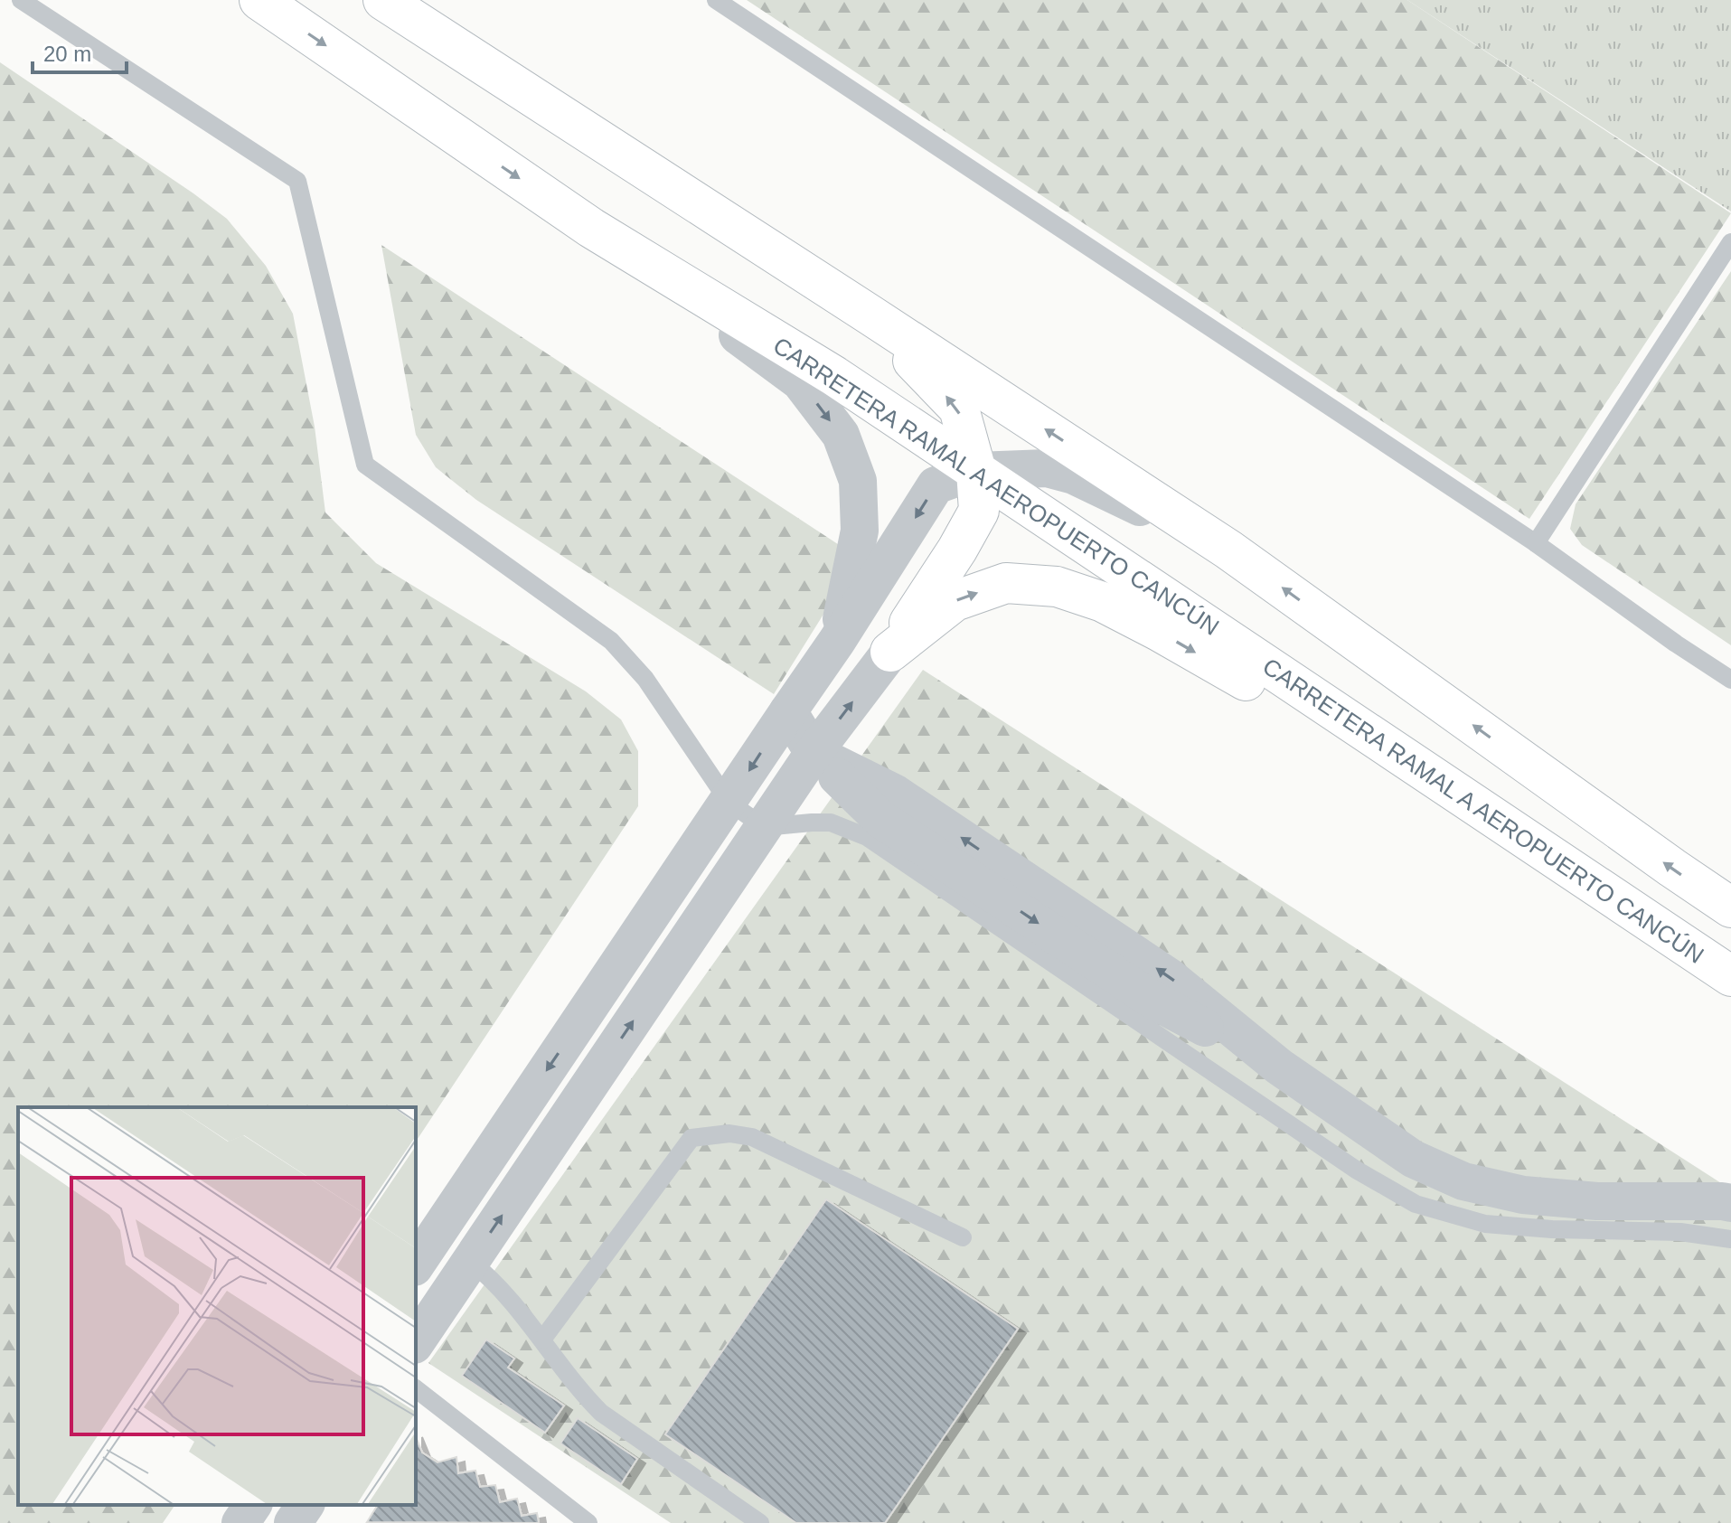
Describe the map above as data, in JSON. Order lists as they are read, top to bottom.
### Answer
{
  "streets": {
    "main road": ["CARRETERA RAMAL A AEROPUERTO CANCÚN"]
  },
  "scale_bar": "20 m"
}
